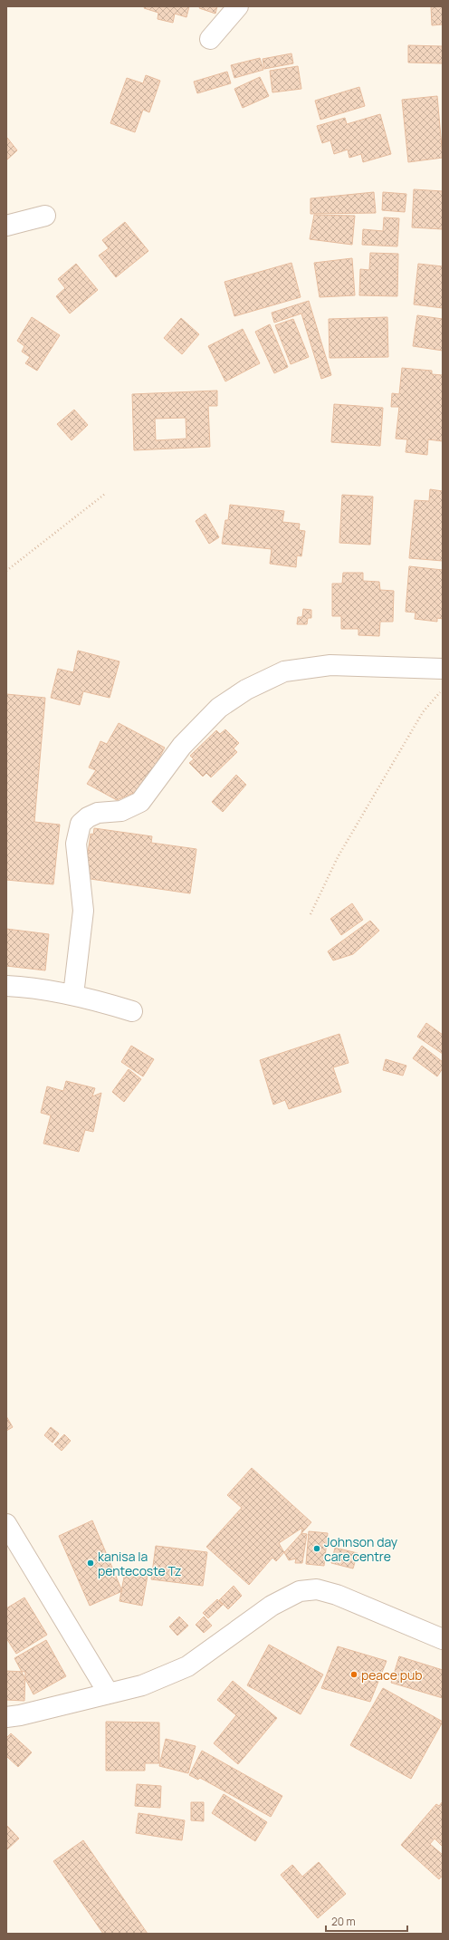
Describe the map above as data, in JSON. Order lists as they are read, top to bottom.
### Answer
{
  "places": ["Johnson day care centre", "kanisa la pentecoste Tz", "peace pub"],
  "scale_bar": "20 m"
}
